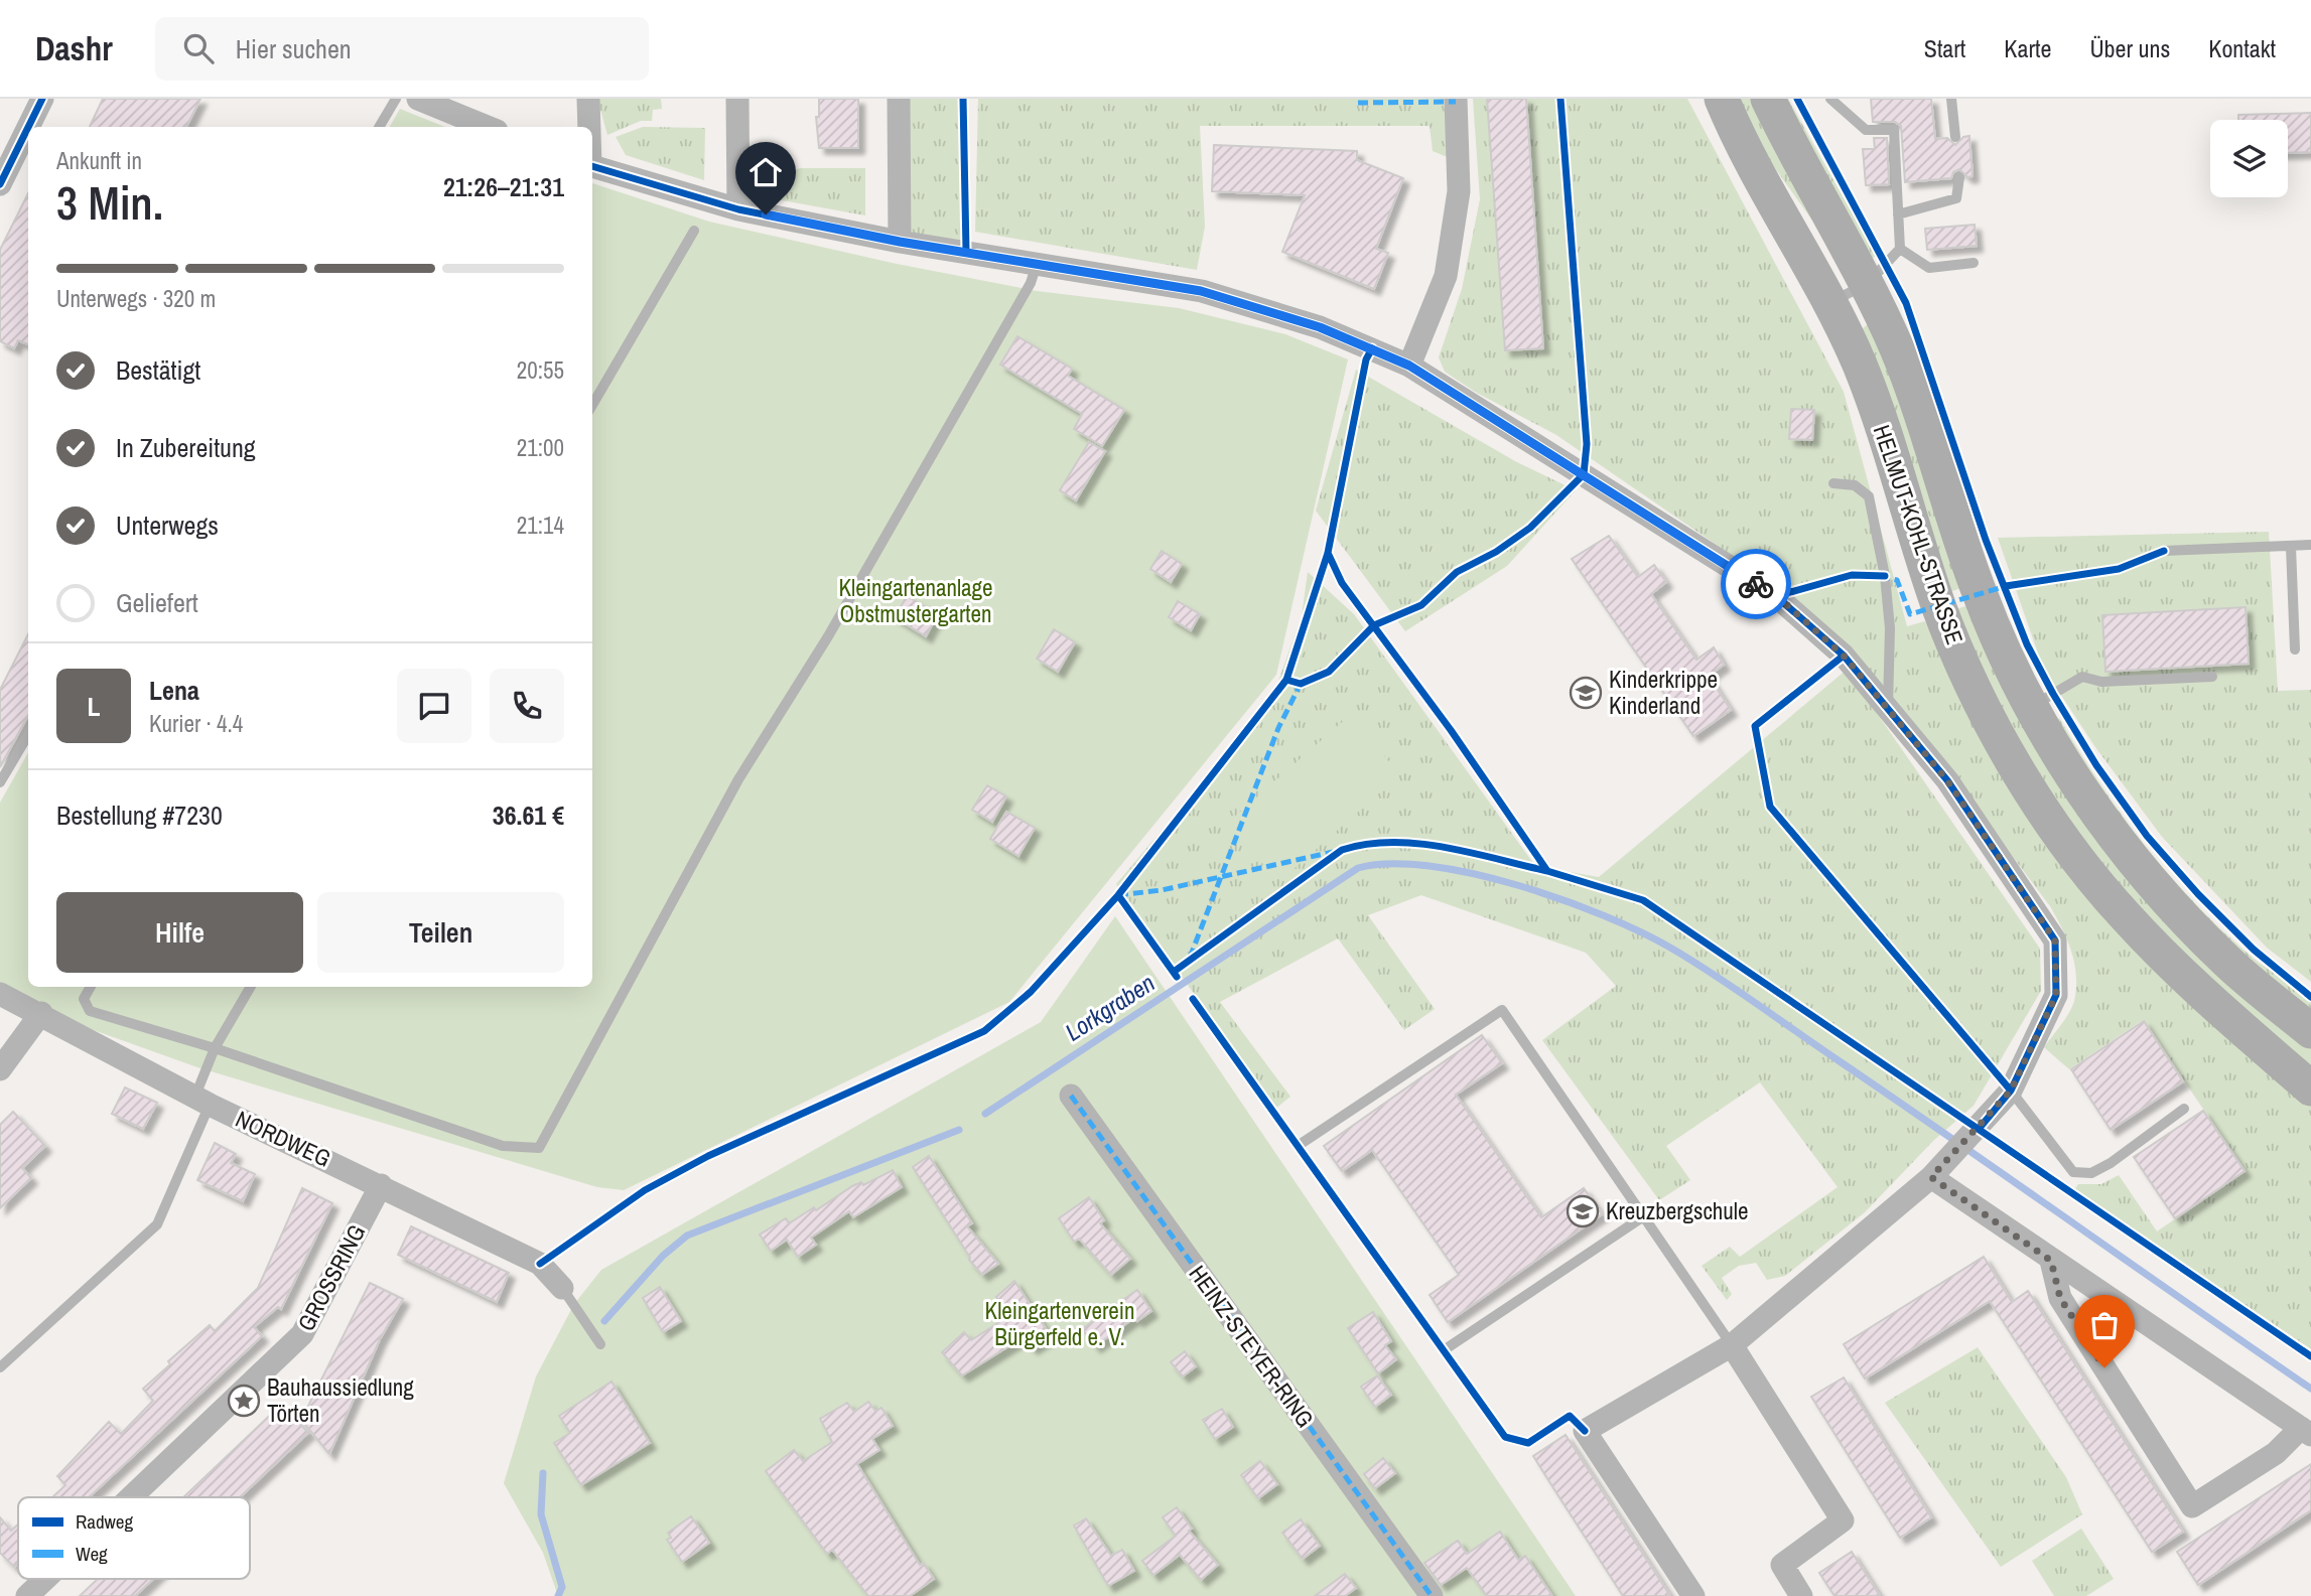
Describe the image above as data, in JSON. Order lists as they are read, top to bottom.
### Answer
{
  "streets": {
    "main road": ["HELMUT-KOHL-STRASSE"],
    "street": ["NORDWEG", "GROSSRING", "HEINZ-STEYER-RING"]
  },
  "crossings": [
    ["NORDWEG", "GROSSRING"]
  ],
  "water": ["Lorkgraben"],
  "parks": ["Kleingartenanlage Obstmustergarten", "Kleingartenverein Bürgerfeld e. V."],
  "places": {
    "school or university": ["Kinderkrippe Kinderland", "Kreuzbergschule"],
    "place": ["Bauhaussiedlung Törten"]
  },
  "legend": ["Radweg", "Weg"],
  "page": {
    "header": "Dashr",
    "search": "Hier suchen",
    "nav": [
      "Start",
      "Karte",
      "Über uns",
      "Kontakt"
    ],
    "heading": ["3 Min.", "Ankunft in", "21:26–21:31"],
    "panel": [
      "Lena",
      "Kurier · 4.4",
      "Bestellung #7230",
      "36.61 €"
    ],
    "bar": "Unterwegs · 320 m",
    "list": [
      ["Bestätigt", "20:55"],
      ["In Zubereitung", "21:00"],
      ["Unterwegs", "21:14"],
      "Geliefert"
    ],
    "round": "L",
    "buttons": ["Hilfe", "Teilen"]
  }
}
